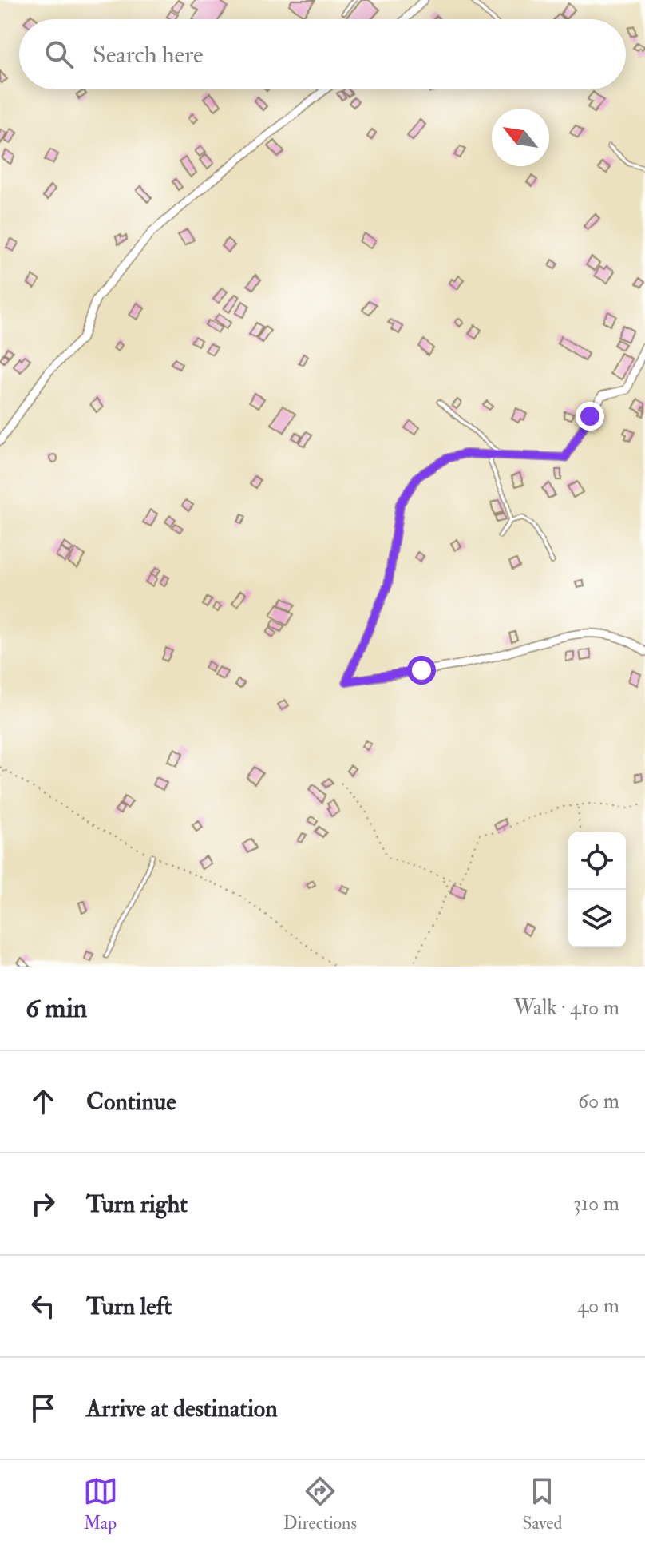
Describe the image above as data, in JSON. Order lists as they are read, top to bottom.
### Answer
{
  "north": "top left",
  "page": {
    "search": "Search here",
    "heading": ["6 min", "Walk · 410 m"],
    "list": [
      ["Continue", "60 m"],
      ["Turn right", "310 m"],
      ["Turn left", "40 m"],
      "Arrive at destination"
    ],
    "nav": ["Map", "Directions", "Saved"]
  }
}
